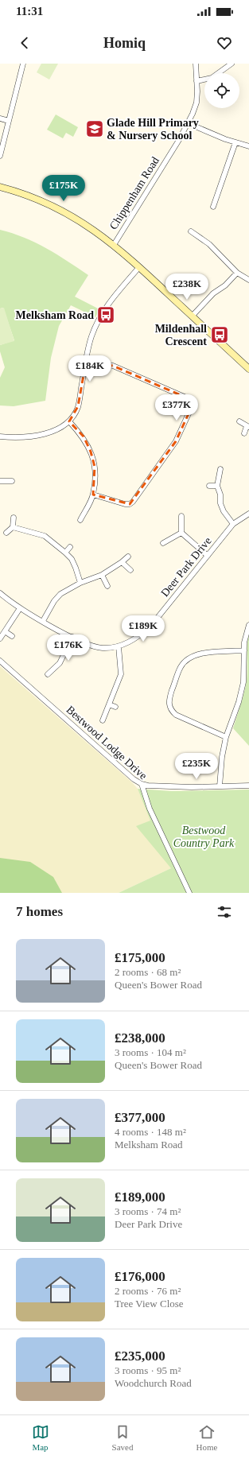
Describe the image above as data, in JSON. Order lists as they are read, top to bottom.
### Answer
{
  "streets": {
    "street": ["Chippenham Road", "Deer Park Drive", "Bestwood Lodge Drive"]
  },
  "parks": ["Bestwood Country Park"],
  "places": {
    "school or university": ["Glade Hill Primary & Nursery School"],
    "bus stop": ["Melksham Road", "Mildenhall Crescent"]
  },
  "page": {
    "status": "11:31",
    "header": "Homiq",
    "price": [
      "£175K",
      "£238K",
      "£184K",
      "£377K",
      "£189K",
      "£176K",
      "£235K"
    ],
    "heading": "7 homes",
    "list": [
      {
        "name": "£175,000",
        "note": "2 rooms · 68 m² · Queen's Bower Road"
      },
      {
        "name": "£238,000",
        "note": "3 rooms · 104 m² · Queen's Bower Road"
      },
      {
        "name": "£377,000",
        "note": "4 rooms · 148 m² · Melksham Road"
      },
      {
        "name": "£189,000",
        "note": "3 rooms · 74 m² · Deer Park Drive"
      },
      {
        "name": "£176,000",
        "note": "2 rooms · 76 m² · Tree View Close"
      },
      {
        "name": "£235,000",
        "note": "3 rooms · 95 m² · Woodchurch Road"
      }
    ],
    "tabs": ["Map", "Saved", "Home"]
  }
}
